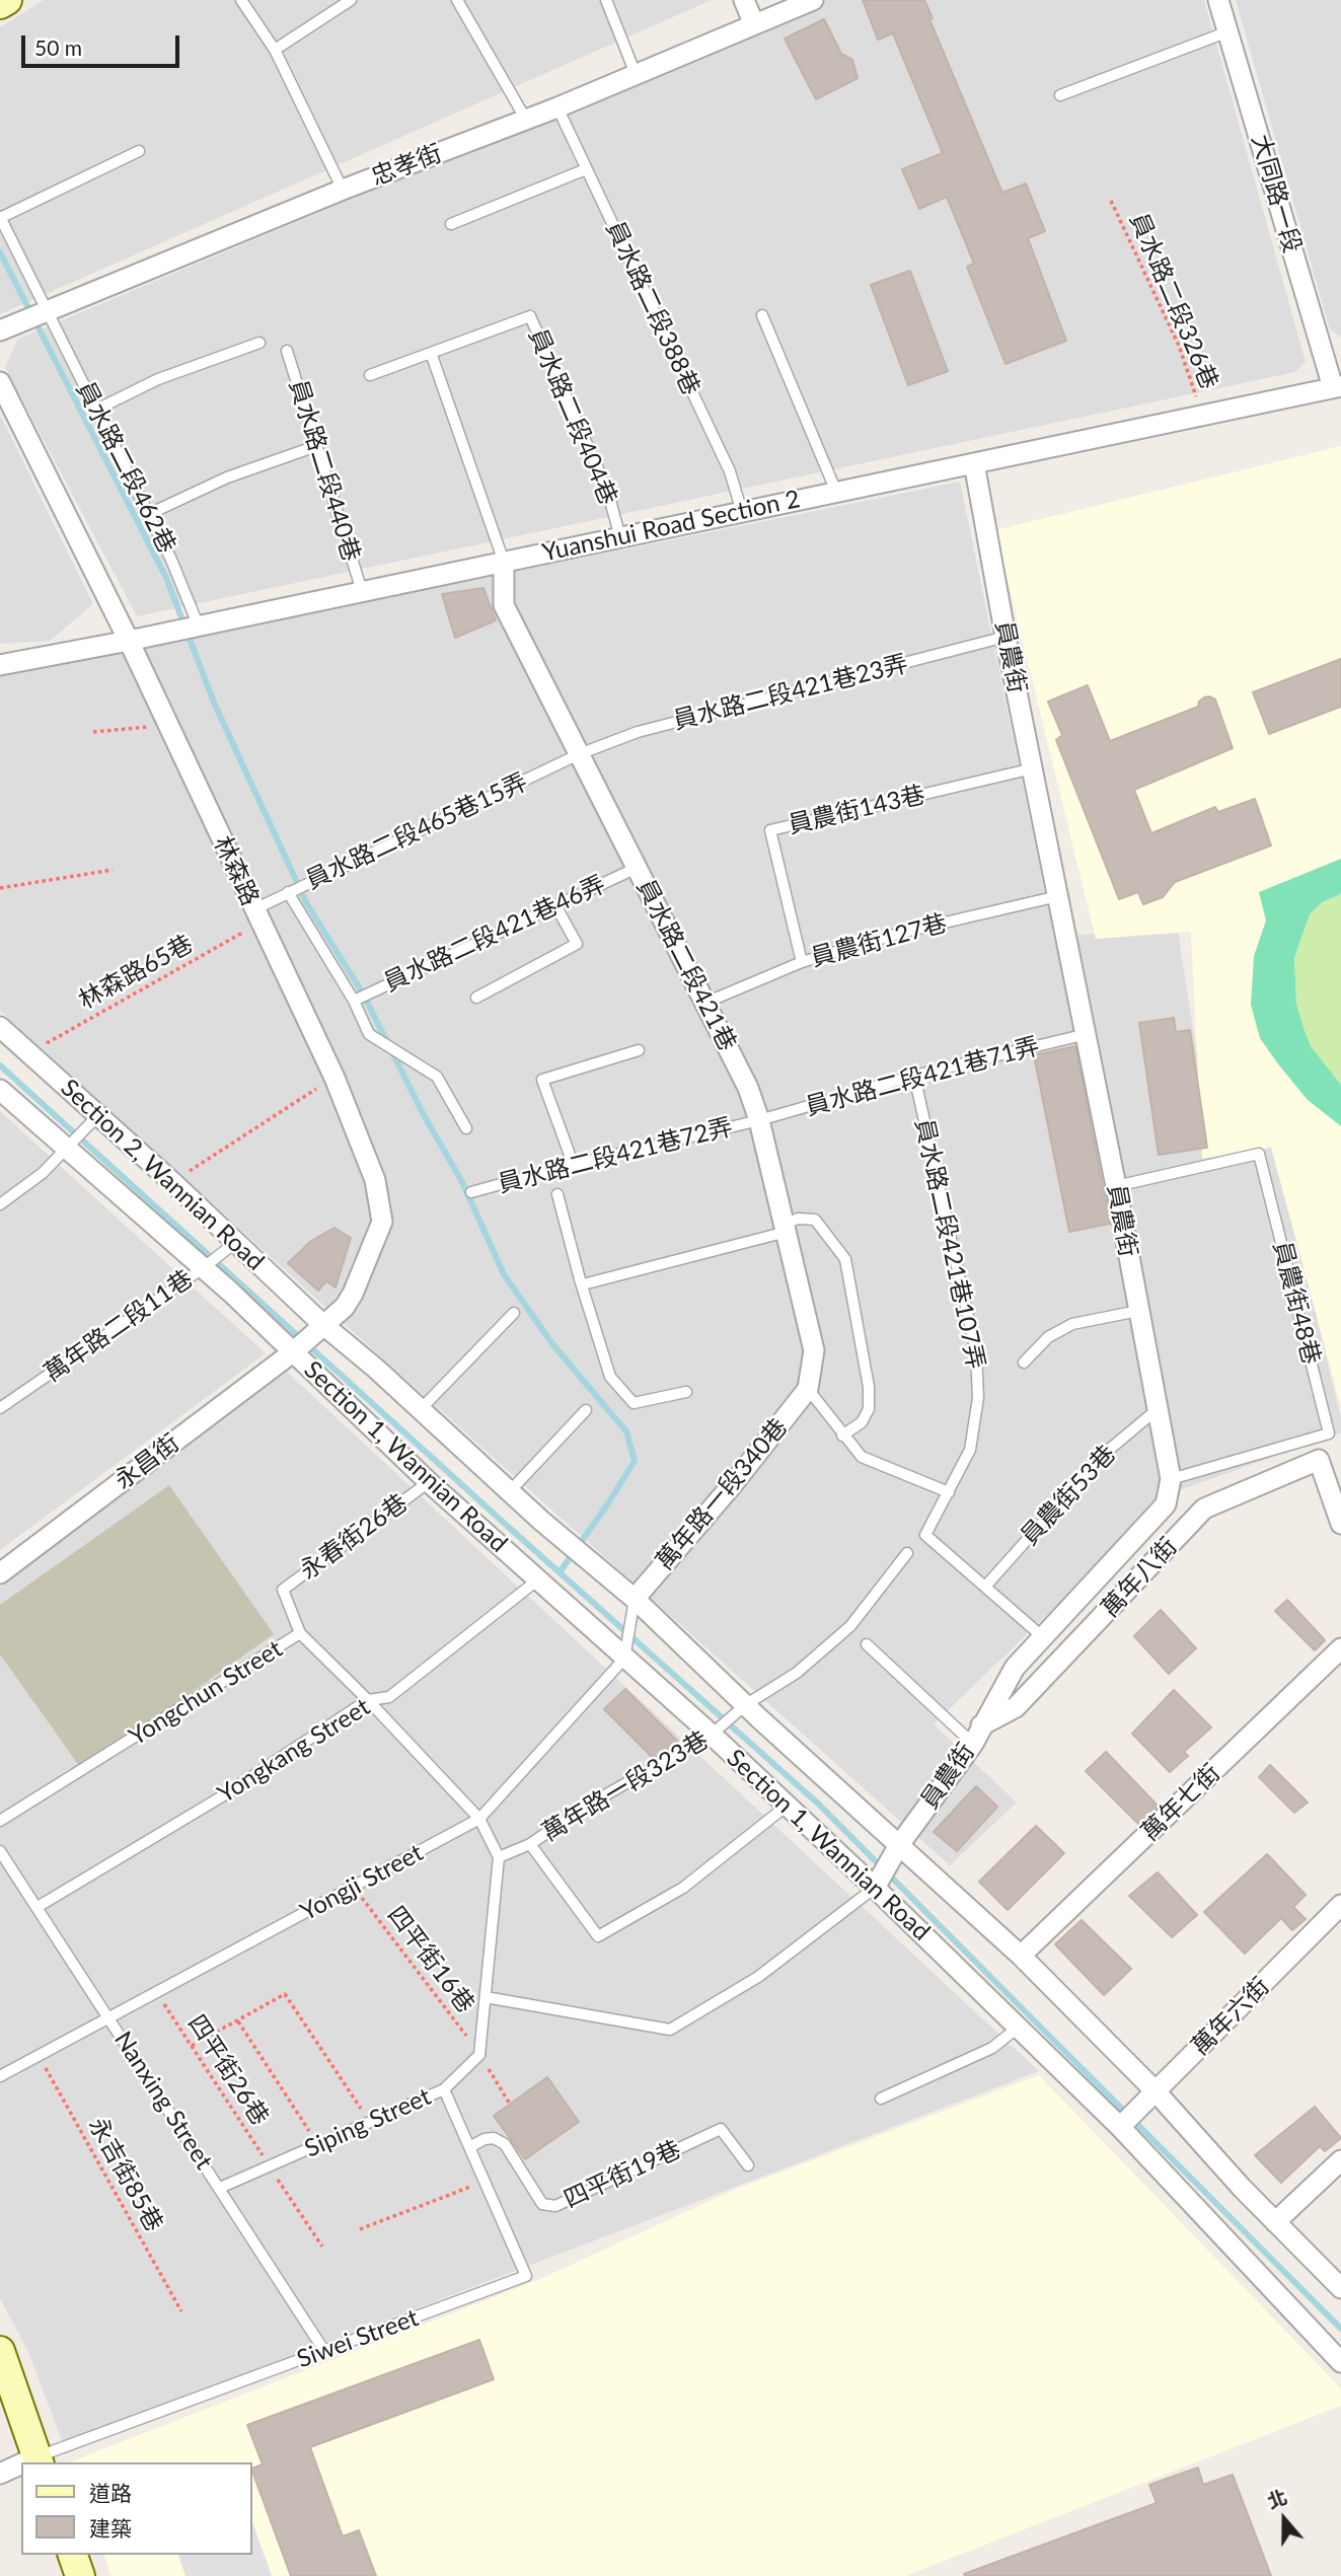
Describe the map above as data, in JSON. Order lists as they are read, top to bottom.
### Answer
{
  "streets": {
    "street": [
      "忠孝街",
      "大同路一段",
      "Yuanshui Road Section 2",
      "員農街",
      "林森路",
      "員水路二段421巷",
      "Section 2, Wannian Road",
      "Section 1, Wannian Road",
      "永昌街",
      "萬年路一段340巷",
      "萬年八街",
      "萬年七街",
      "萬年六街",
      "Siwei Street"
    ],
    "lane": [
      "員水路二段388巷",
      "員水路二段404巷",
      "員水路二段462巷",
      "員水路二段440巷",
      "員水路二段421巷23弄",
      "員農街143巷",
      "員水路二段465巷15弄",
      "員水路二段421巷46弄",
      "員農街127巷",
      "員水路二段421巷71弄",
      "員水路二段421巷72弄",
      "員水路二段421巷107弄",
      "員農街48巷",
      "萬年路二段11巷",
      "員農街53巷",
      "永春街26巷",
      "Yongchun Street",
      "Yongkang Street",
      "萬年路一段323巷",
      "Yongji Street",
      "Nanxing Street",
      "Siping Street",
      "四平街19巷"
    ],
    "path": [
      "員水路二段326巷",
      "林森路65巷",
      "四平街16巷",
      "四平街26巷",
      "永吉街85巷"
    ]
  },
  "crossings": [
    ["忠孝街", "員水路二段388巷"],
    ["忠孝街", "員水路二段462巷"],
    ["大同路一段", "Yuanshui Road Section 2"],
    ["員水路二段326巷", "Yuanshui Road Section 2"],
    ["員水路二段388巷", "Yuanshui Road Section 2"],
    ["員水路二段404巷", "Yuanshui Road Section 2"],
    ["員水路二段462巷", "Yuanshui Road Section 2"],
    ["員水路二段440巷", "Yuanshui Road Section 2"],
    ["Yuanshui Road Section 2", "員農街"],
    ["Yuanshui Road Section 2", "林森路"],
    ["Yuanshui Road Section 2", "員水路二段421巷"],
    ["員農街", "員水路二段421巷23弄"],
    ["員農街", "員農街143巷"],
    ["員農街", "員農街127巷"],
    ["員農街", "員水路二段421巷71弄"],
    ["員農街", "員農街48巷"],
    ["員農街", "Section 1, Wannian Road"],
    ["員農街", "員農街53巷"],
    ["員農街", "萬年八街"],
    ["員水路二段421巷23弄", "員水路二段465巷15弄"],
    ["員水路二段421巷23弄", "員水路二段421巷"],
    ["員農街143巷", "員農街127巷"],
    ["員水路二段465巷15弄", "林森路"],
    ["員水路二段465巷15弄", "員水路二段421巷"],
    ["員水路二段465巷15弄", "林森路65巷"],
    ["林森路", "林森路65巷"],
    ["林森路", "Section 2, Wannian Road"],
    ["林森路", "Section 1, Wannian Road"],
    ["林森路", "永昌街"],
    ["員水路二段421巷46弄", "員水路二段421巷"],
    ["員農街127巷", "員水路二段421巷"],
    ["員水路二段421巷", "員水路二段421巷71弄"],
    ["員水路二段421巷", "員水路二段421巷72弄"],
    ["員水路二段421巷", "萬年路一段340巷"],
    ["林森路65巷", "Section 2, Wannian Road"],
    ["員水路二段421巷71弄", "員水路二段421巷72弄"],
    ["員水路二段421巷71弄", "員水路二段421巷107弄"],
    ["Section 2, Wannian Road", "萬年路二段11巷"],
    ["Section 2, Wannian Road", "Section 1, Wannian Road"],
    ["Section 2, Wannian Road", "永昌街"],
    ["員水路二段421巷107弄", "員農街53巷"],
    ["Section 1, Wannian Road", "永昌街"],
    ["Section 1, Wannian Road", "萬年路一段340巷"],
    ["Section 1, Wannian Road", "永春街26巷"],
    ["Section 1, Wannian Road", "Yongkang Street"],
    ["Section 1, Wannian Road", "萬年路一段323巷"],
    ["Section 1, Wannian Road", "萬年七街"],
    ["Section 1, Wannian Road", "Yongji Street"],
    ["Section 1, Wannian Road", "萬年六街"],
    ["永春街26巷", "Yongchun Street"],
    ["Yongchun Street", "Yongkang Street"],
    ["Yongchun Street", "Yongji Street"],
    ["Yongkang Street", "Nanxing Street"],
    ["Yongji Street", "四平街16巷"],
    ["Yongji Street", "四平街26巷"],
    ["Yongji Street", "Nanxing Street"],
    ["Yongji Street", "永吉街85巷"],
    ["四平街16巷", "Siping Street"],
    ["四平街26巷", "Siping Street"],
    ["Nanxing Street", "Siping Street"],
    ["Nanxing Street", "Siwei Street"],
    ["Siping Street", "Siwei Street"],
    ["四平街19巷", "Siwei Street"]
  ],
  "legend": ["道路", "建築"],
  "scale_bar": "50 m",
  "north": "top"
}
